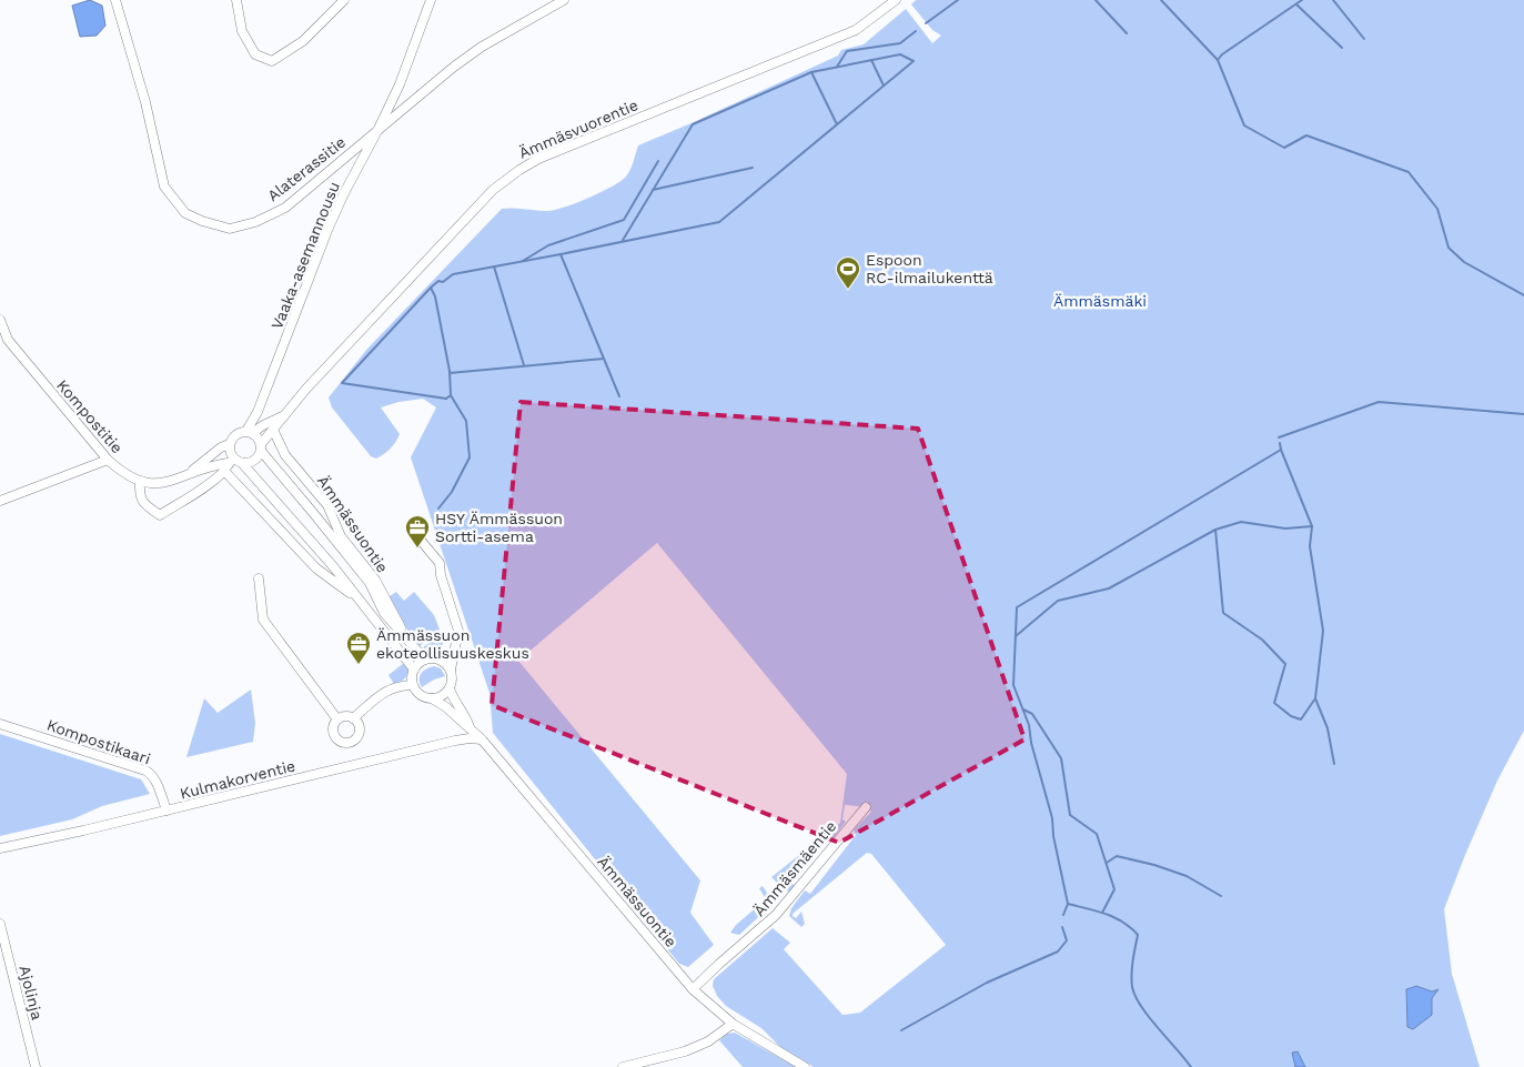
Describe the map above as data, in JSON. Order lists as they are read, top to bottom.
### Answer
{
  "streets": {
    "street": [
      "Ämmäsvuorentie",
      "Alaterassitie",
      "Vaaka-asemannousu",
      "Kompostitie",
      "Ämmässuontie",
      "Kompostikaari",
      "Kulmakorventie",
      "Ämmäsmäentie",
      "Ajolinja"
    ]
  },
  "crossings": [
    ["Ämmäsvuorentie", "Vaaka-asemannousu"],
    ["Ämmäsvuorentie", "Kompostitie"],
    ["Ämmäsvuorentie", "Ämmässuontie"],
    ["Alaterassitie", "Vaaka-asemannousu"],
    ["Vaaka-asemannousu", "Kompostitie"],
    ["Vaaka-asemannousu", "Ämmässuontie"],
    ["Kompostitie", "Ämmässuontie"],
    ["Ämmässuontie", "Kulmakorventie"],
    ["Ämmässuontie", "Ämmäsmäentie"],
    ["Kompostikaari", "Kulmakorventie"]
  ],
  "parks": ["Ämmäsmäki"],
  "places": {
    "sports": ["Espoon RC-ilmailukenttä"],
    "office": ["HSY Ämmässuon Sortti-asema", "Ämmässuon ekoteollisuuskeskus"]
  }
}
